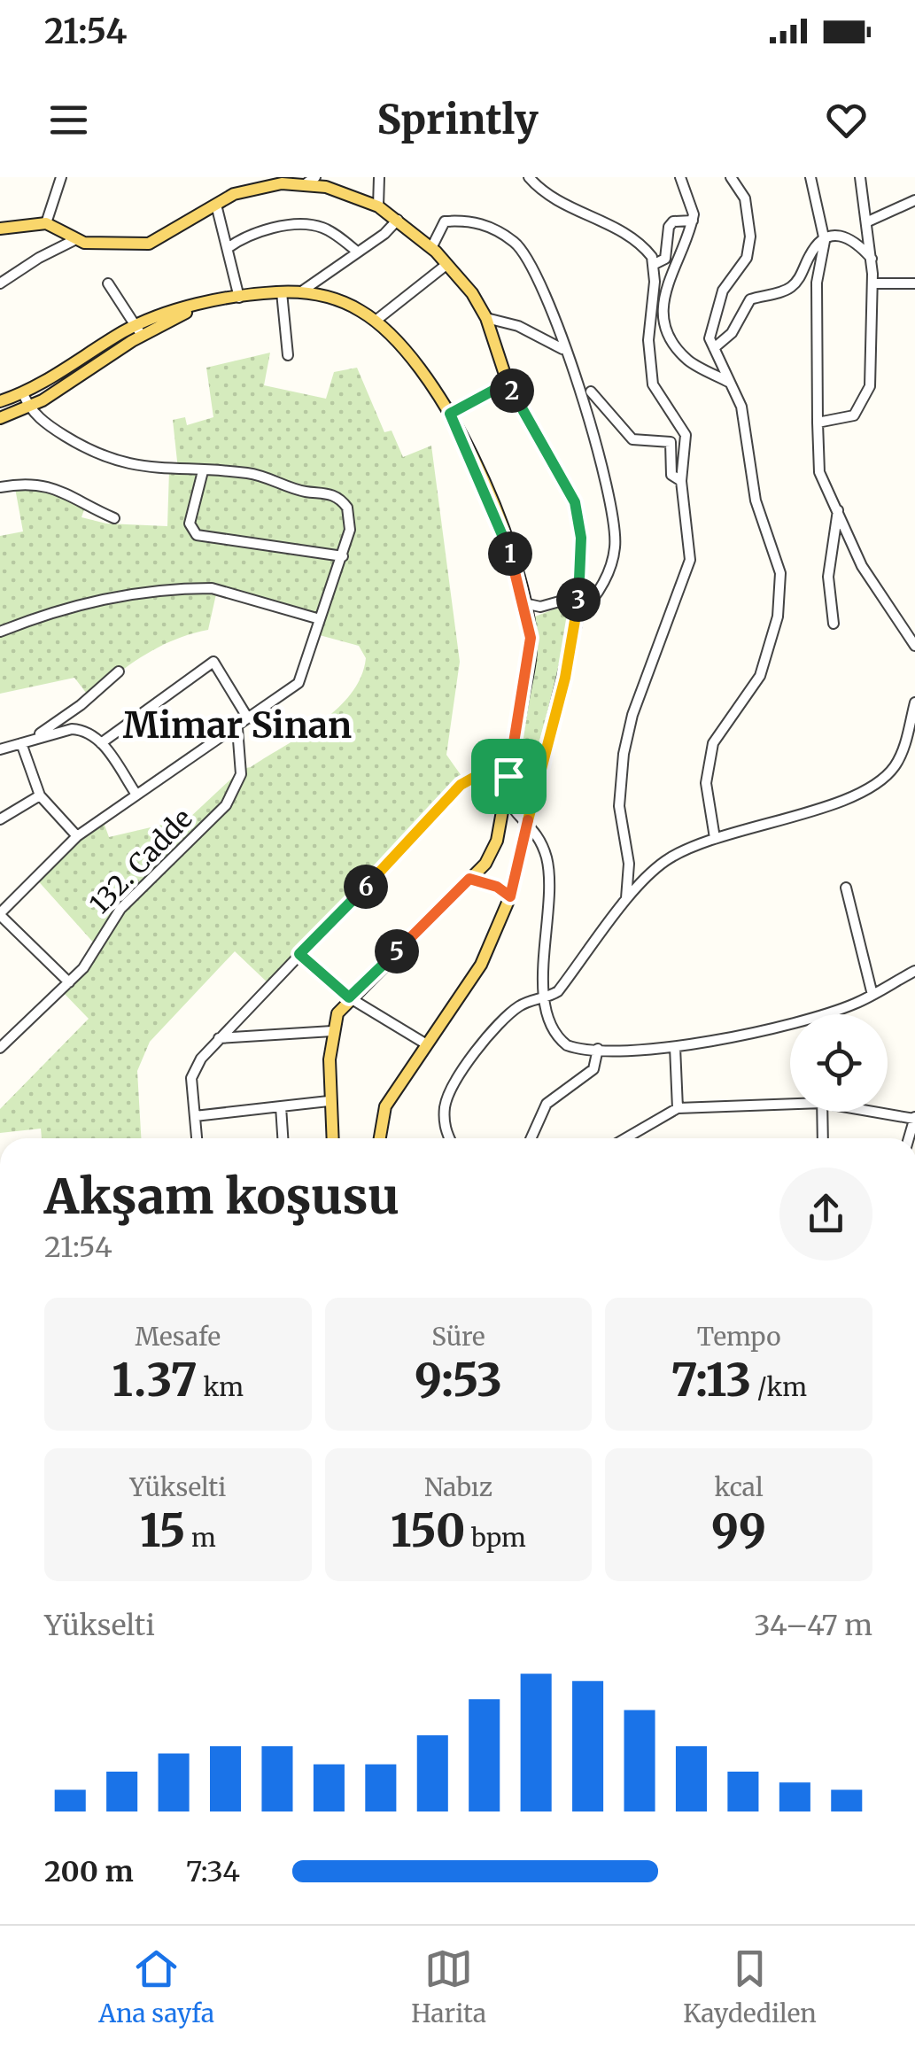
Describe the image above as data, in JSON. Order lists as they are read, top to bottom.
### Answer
{
  "streets": {
    "street": ["132. Cadde"]
  },
  "districts": ["Mimar Sinan"],
  "page": {
    "status": "21:54",
    "header": "Sprintly",
    "pins": [
      "2",
      "1",
      "3",
      "6",
      "5"
    ],
    "heading": ["Akşam koşusu", "21:54"],
    "stats": [
      ["Mesafe", "1.37 km"],
      ["Süre", "9:53"],
      ["Tempo", "7:13 /km"],
      ["Yükselti", "15 m"],
      ["Nabız", "150 bpm"],
      ["kcal", "99"]
    ],
    "chart": ["Yükselti", "34–47 m"],
    "list": [
      {
        "name": "200 m",
        "note": "7:34"
      }
    ],
    "tabs": ["Ana sayfa", "Harita", "Kaydedilen"]
  }
}
